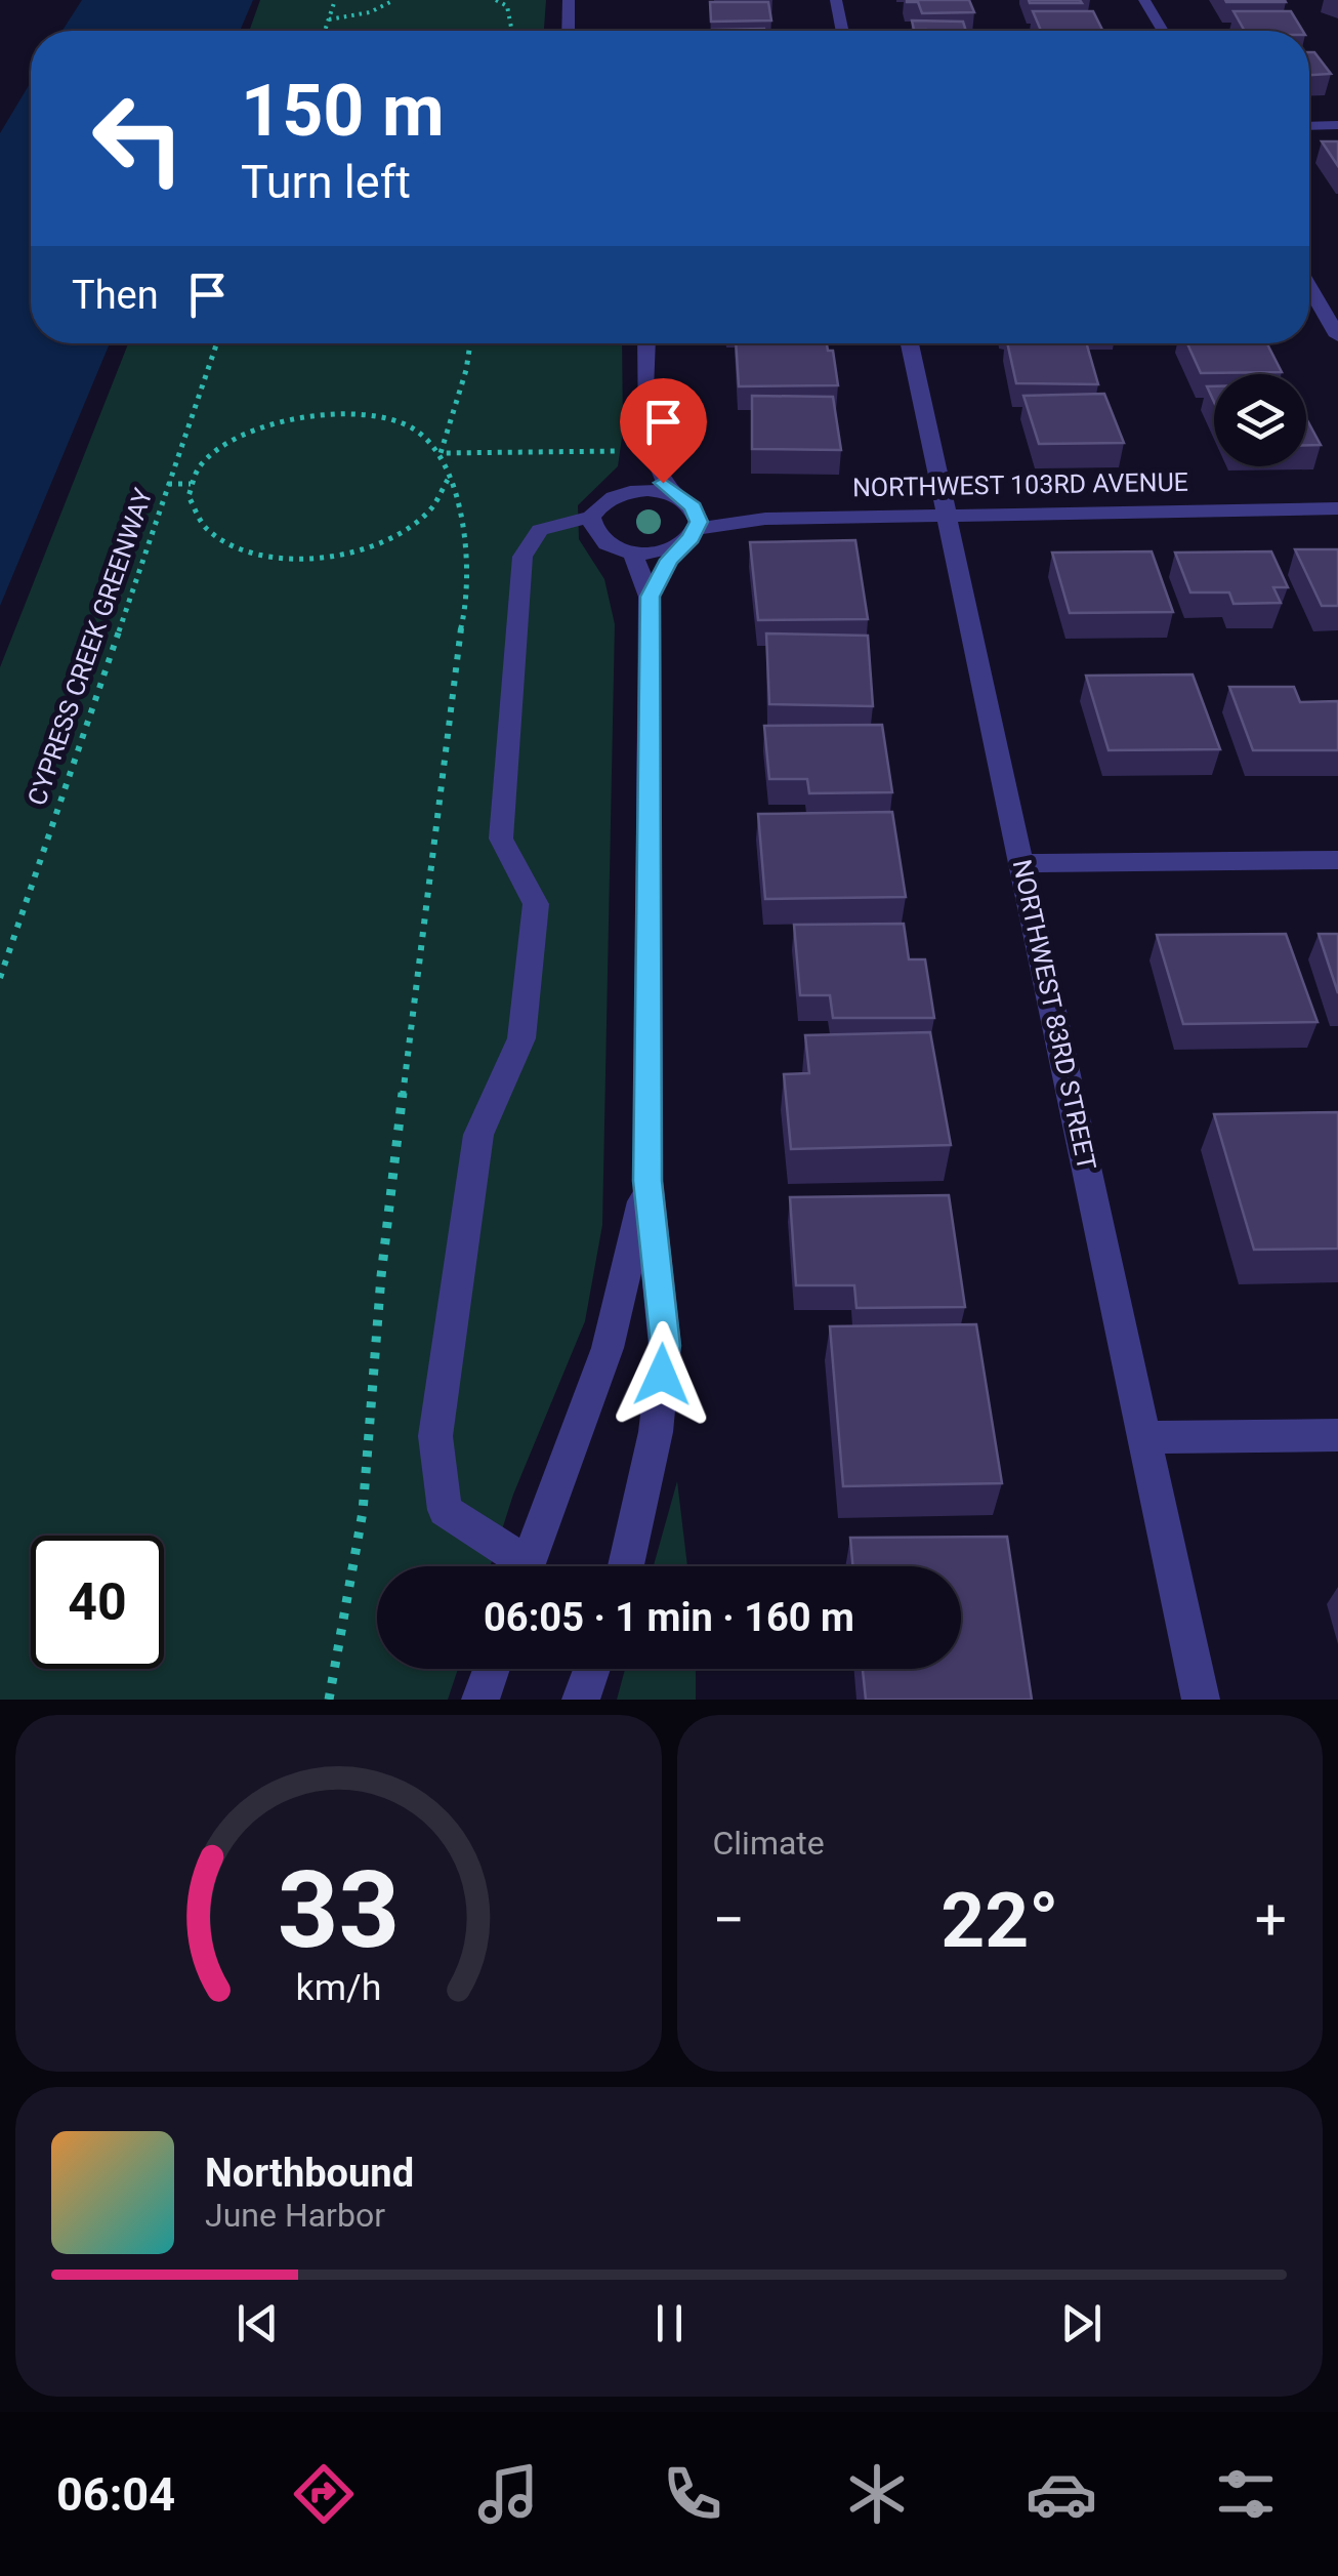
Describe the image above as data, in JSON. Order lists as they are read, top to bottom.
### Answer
{
  "streets": {
    "street": ["NORTHWEST 103RD AVENUE", "NORTHWEST 83RD STREET"],
    "path": ["CYPRESS CREEK GREENWAY"]
  },
  "crossings": [
    ["NORTHWEST 103RD AVENUE", "NORTHWEST 83RD STREET"]
  ],
  "page": {
    "turn": ["150 m", "Turn left"],
    "then": "Then",
    "limit": "40",
    "trip": "06:05 · 1 min · 160 m",
    "tile": "Climate",
    "heat": ["−", "22°", "+"],
    "song": ["Northbound", "June Harbor"],
    "tabs": "06:04",
    "gauge": ["33", "km/h"]
  }
}
